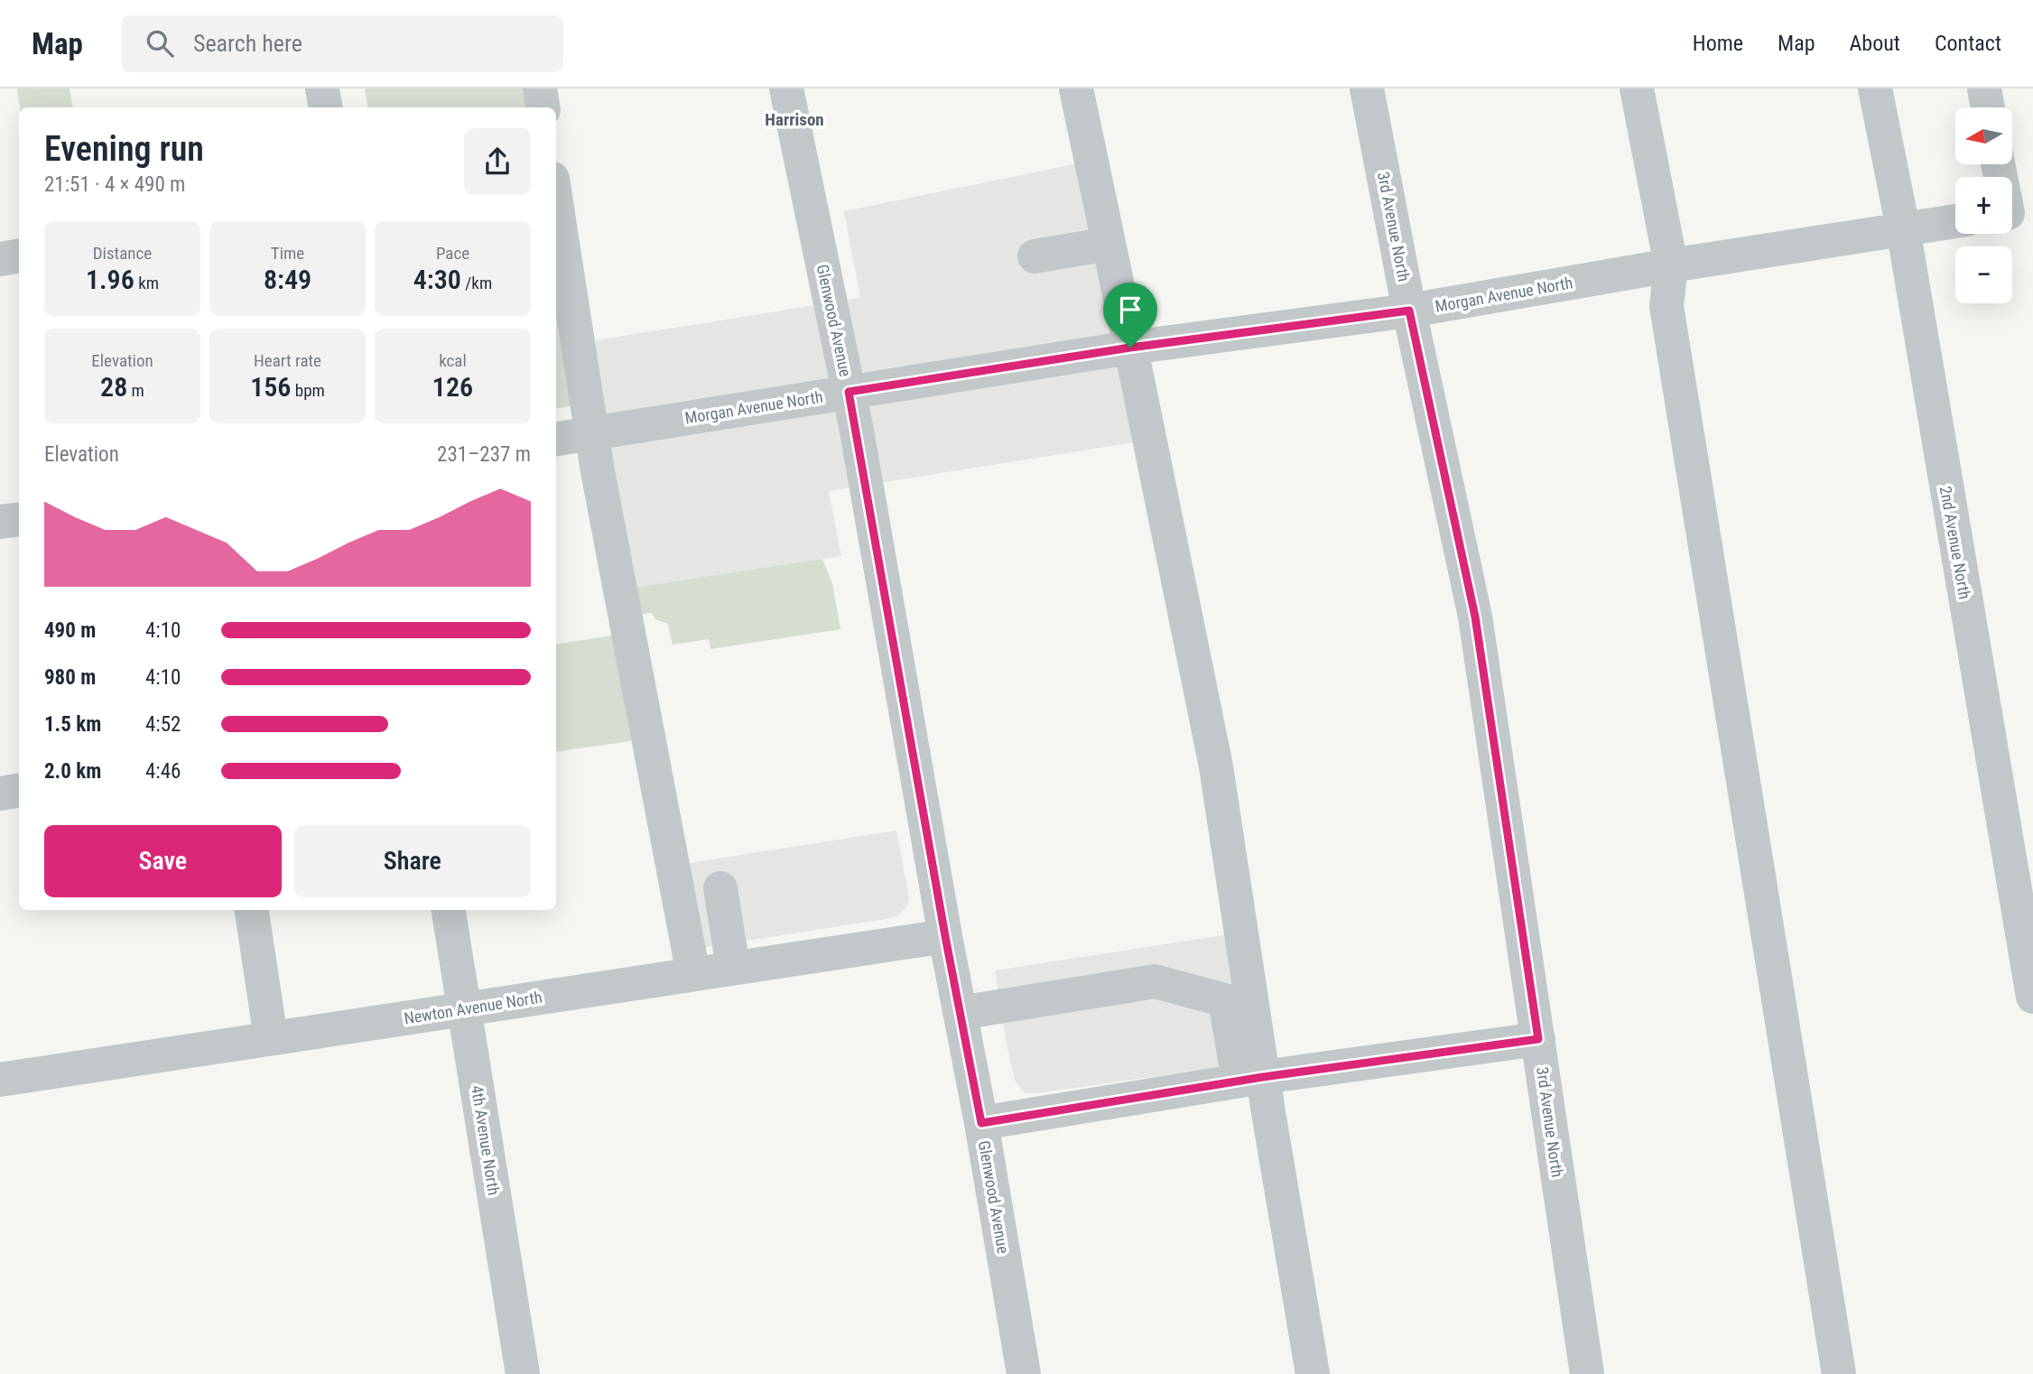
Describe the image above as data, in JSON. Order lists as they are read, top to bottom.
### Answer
{
  "streets": {
    "street": [
      "3rd Avenue North",
      "Morgan Avenue North",
      "Glenwood Avenue",
      "2nd Avenue North",
      "Newton Avenue North",
      "4th Avenue North"
    ]
  },
  "crossings": [
    ["3rd Avenue North", "Morgan Avenue North"],
    ["Morgan Avenue North", "Glenwood Avenue"],
    ["Morgan Avenue North", "2nd Avenue North"],
    ["Glenwood Avenue", "Newton Avenue North"],
    ["Newton Avenue North", "4th Avenue North"]
  ],
  "districts": ["Harrison"],
  "north": "left",
  "page": {
    "header": "Map",
    "search": "Search here",
    "nav": [
      "Home",
      "Map",
      "About",
      "Contact"
    ],
    "map_buttons": ["+", "−"],
    "heading": ["Evening run", "21:51 · 4 × 490 m"],
    "stats": [
      ["Distance", "1.96 km"],
      ["Time", "8:49"],
      ["Pace", "4:30 /km"],
      ["Elevation", "28 m"],
      ["Heart rate", "156 bpm"],
      ["kcal", "126"]
    ],
    "chart": ["Elevation", "231–237 m"],
    "list": [
      {
        "name": "490 m",
        "note": "4:10"
      },
      {
        "name": "980 m",
        "note": "4:10"
      },
      {
        "name": "1.5 km",
        "note": "4:52"
      },
      {
        "name": "2.0 km",
        "note": "4:46"
      }
    ],
    "buttons": ["Save", "Share"]
  }
}
